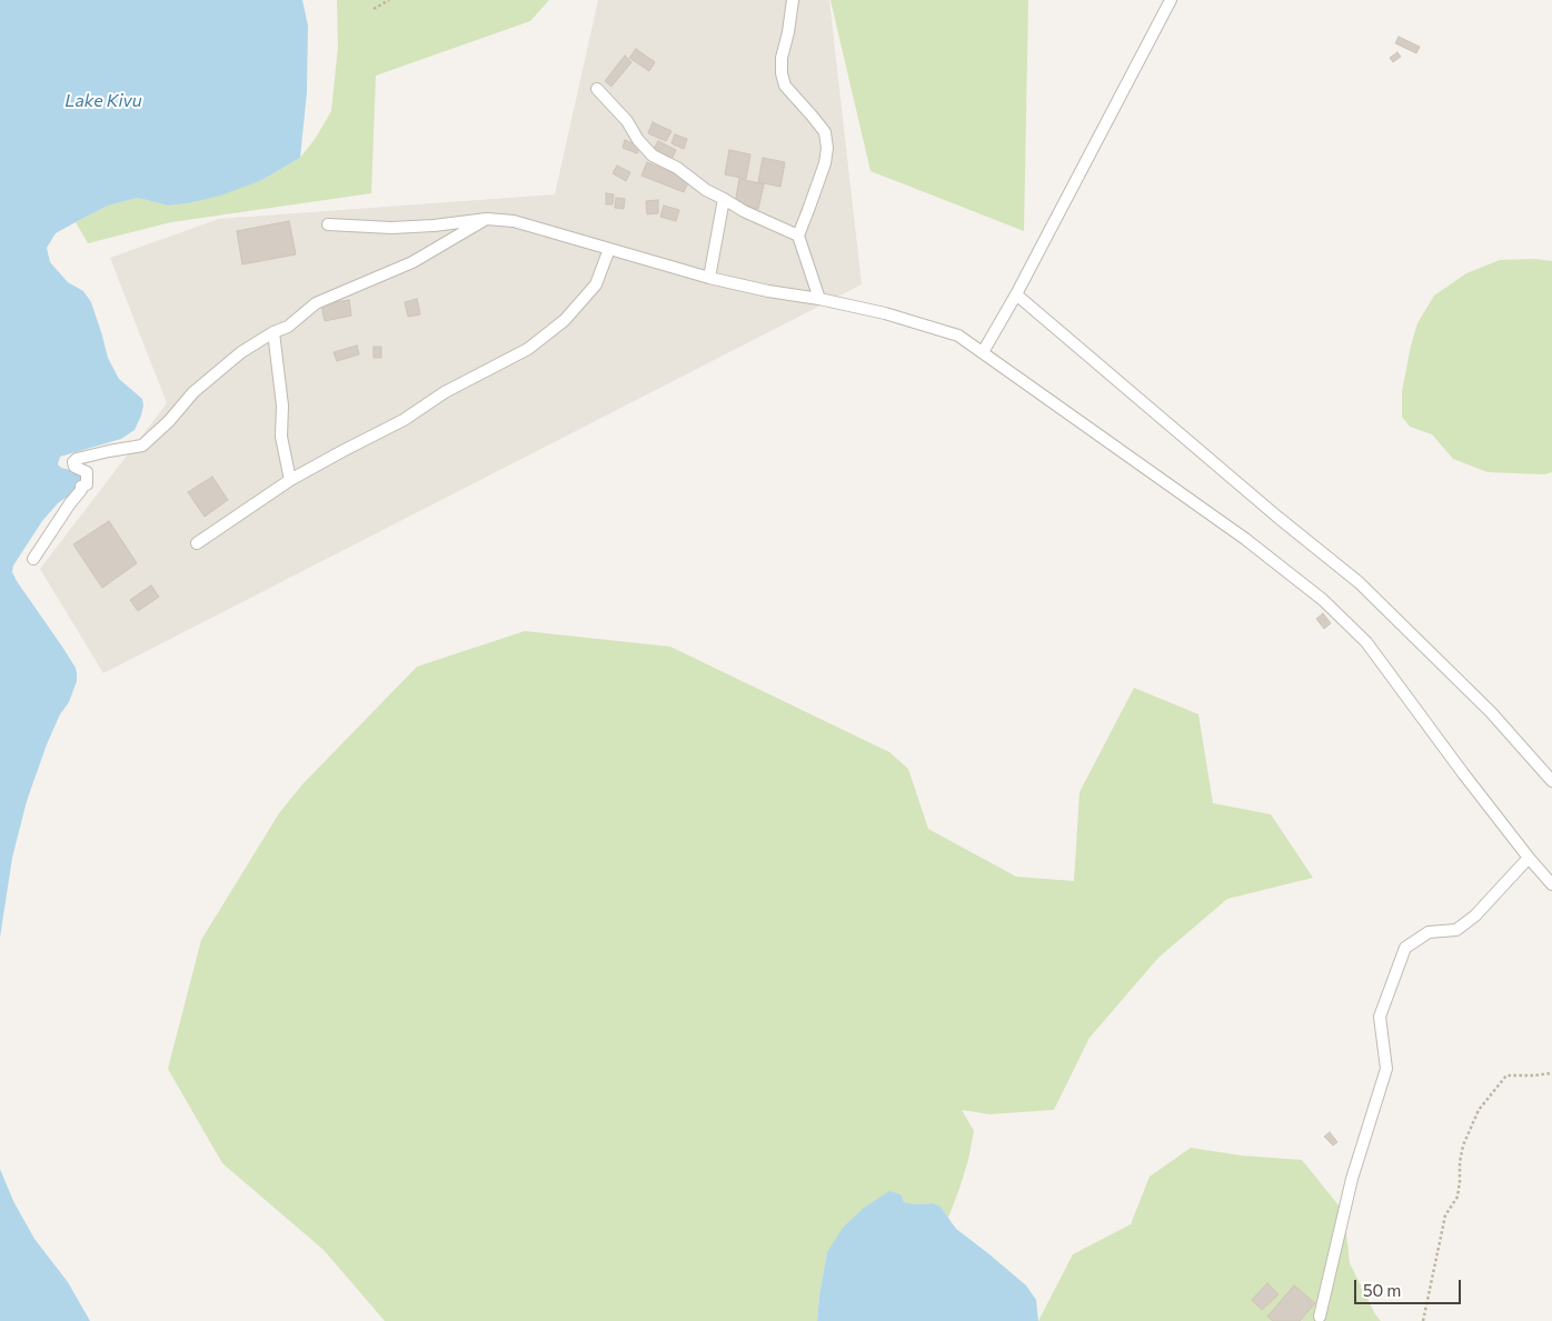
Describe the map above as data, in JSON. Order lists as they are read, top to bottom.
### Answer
{
  "water": ["Lake Kivu"],
  "scale_bar": "50 m"
}
